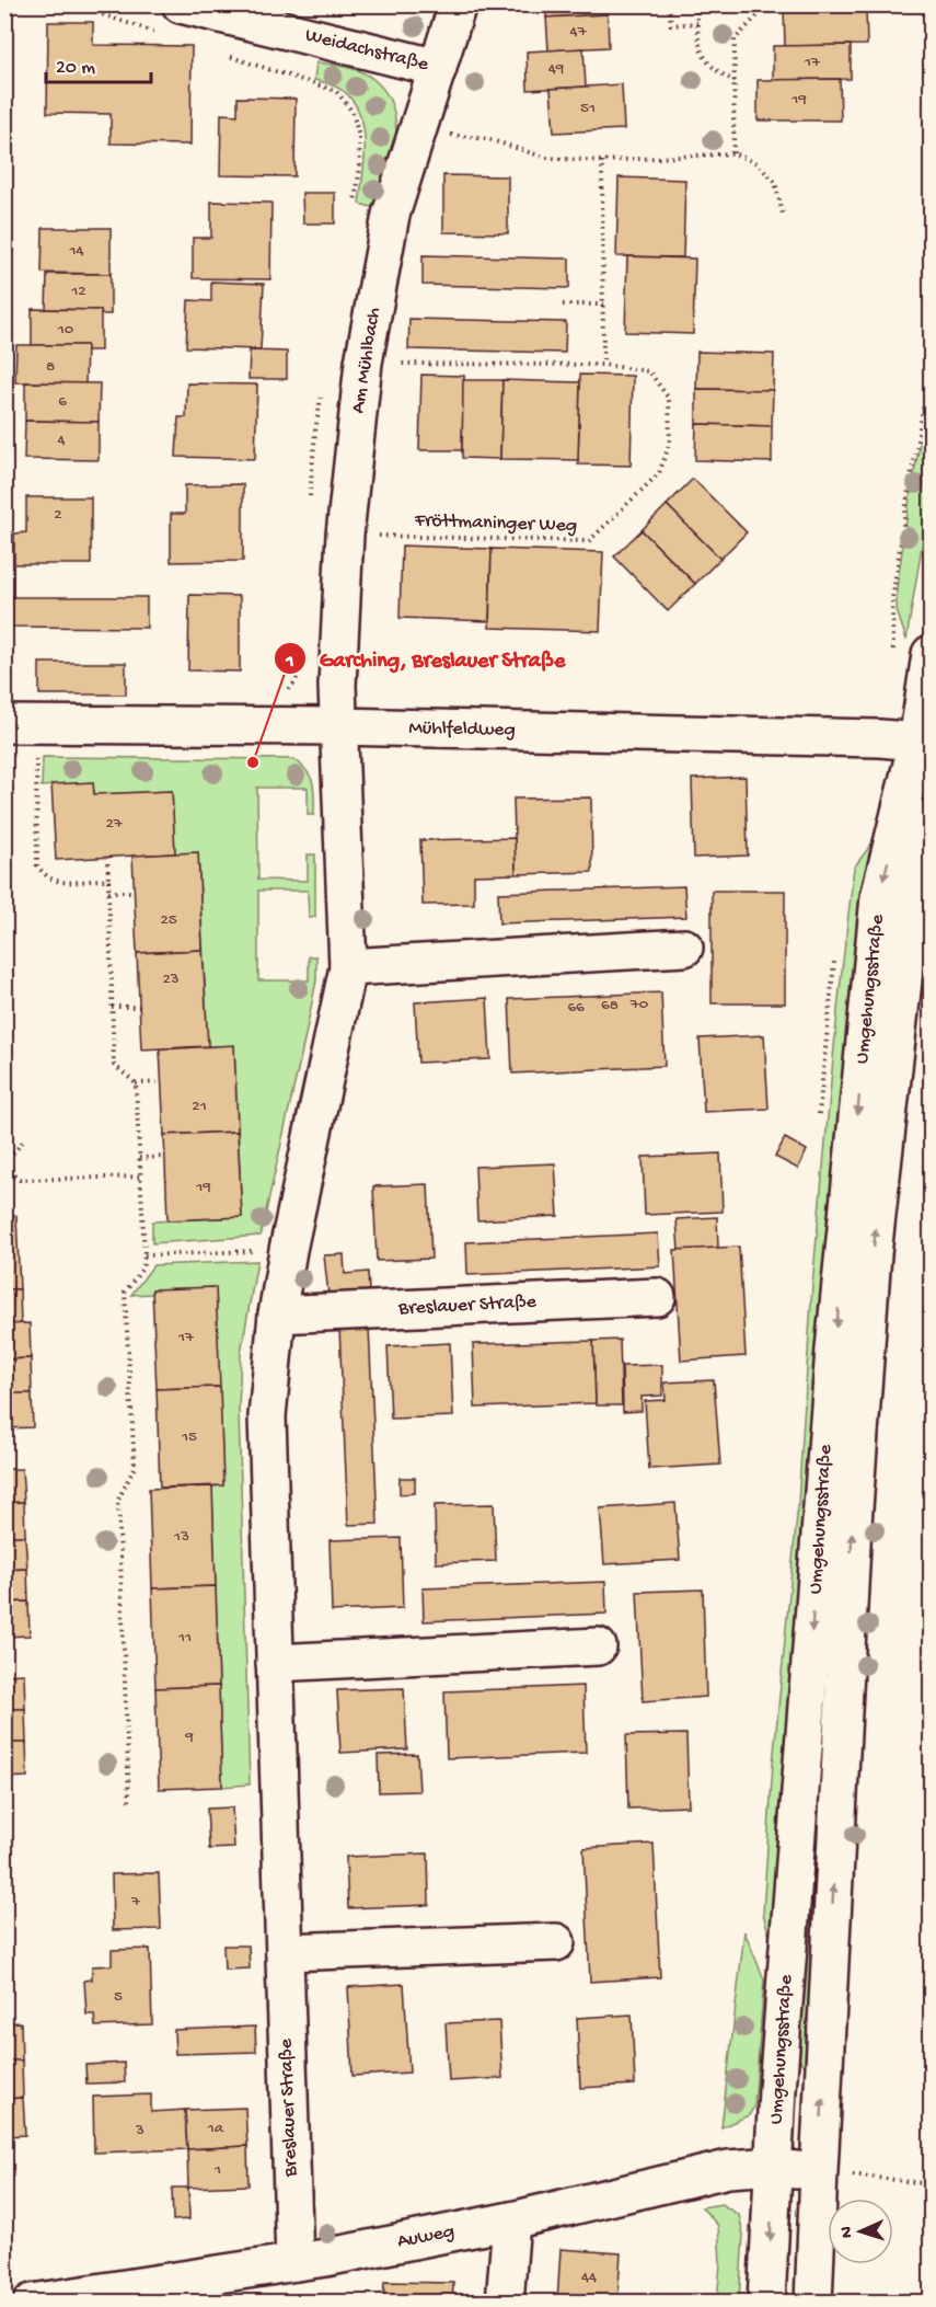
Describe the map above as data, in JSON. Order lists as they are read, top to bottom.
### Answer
{
  "streets": {
    "street": [
      "Weidachstraße",
      "Am Mühlbach",
      "Mühlfeldweg",
      "Umgehungsstraße",
      "Breslauer Straße",
      "Auweg"
    ],
    "path": ["Fröttmaninger Weg"]
  },
  "crossings": [
    ["Weidachstraße", "Am Mühlbach"],
    ["Am Mühlbach", "Fröttmaninger Weg"],
    ["Am Mühlbach", "Mühlfeldweg"],
    ["Am Mühlbach", "Breslauer Straße"],
    ["Mühlfeldweg", "Umgehungsstraße"],
    ["Mühlfeldweg", "Breslauer Straße"],
    ["Umgehungsstraße", "Auweg"],
    ["Breslauer Straße", "Auweg"]
  ],
  "places": ["Garching, Breslauer Straße"],
  "house_numbers": [
    "47",
    "17",
    "49",
    "19",
    "51",
    "14",
    "12",
    "10",
    "8",
    "6",
    "4",
    "2",
    "27",
    "25",
    "23",
    "70",
    "68",
    "66",
    "21",
    "19",
    "17",
    "15",
    "13",
    "11",
    "9",
    "7",
    "5",
    "1a",
    "3",
    "1",
    "44"
  ],
  "scale_bar": "20 m",
  "north": "left"
}
